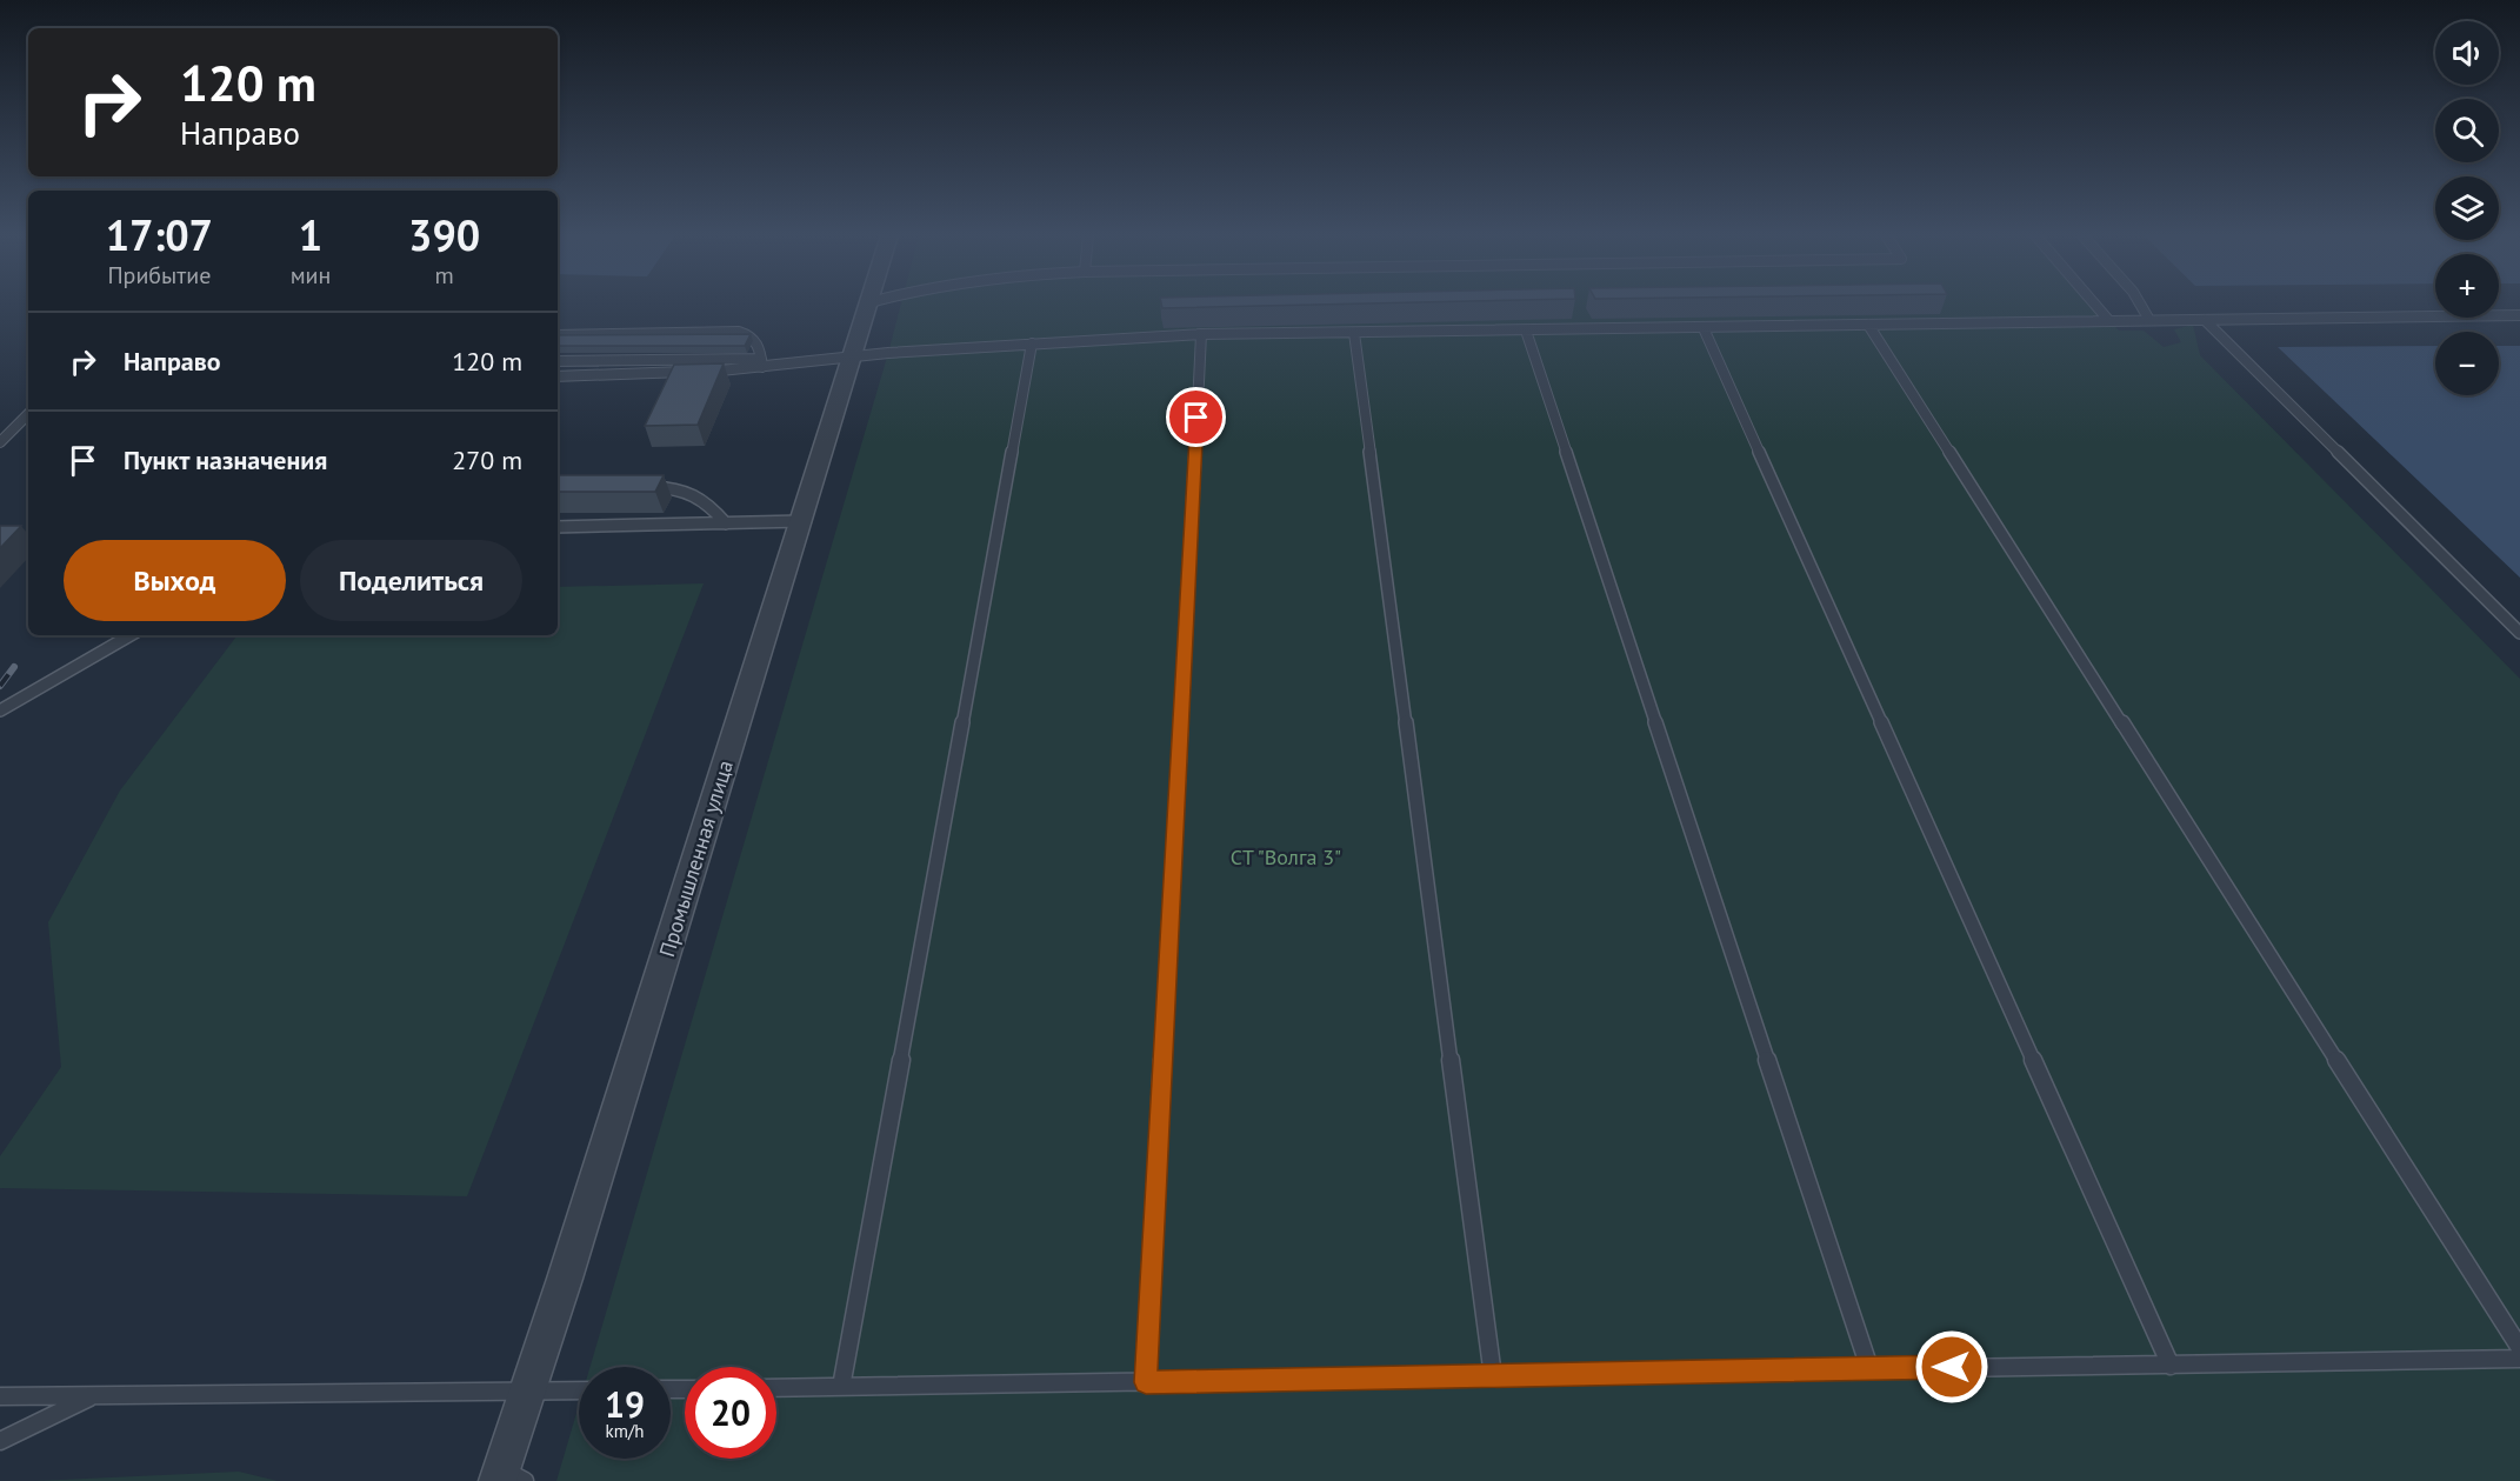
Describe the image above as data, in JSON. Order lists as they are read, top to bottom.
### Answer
{
  "streets": {
    "street": ["Промышленная улица"]
  },
  "parks": ["СТ \"Волга 3\""],
  "page": {
    "map_buttons": ["+", "−"],
    "turn": ["120 m", "Направо"],
    "eta": [
      "17:07",
      "Прибытие",
      "1",
      "мин",
      "390",
      "m"
    ],
    "list": [
      {
        "name": "Направо",
        "value": "120 m"
      },
      {
        "name": "Пункт назначения",
        "value": "270 m"
      }
    ],
    "buttons": ["Выход", "Поделиться"],
    "speed": "19 km/h",
    "limit": "20"
  }
}
